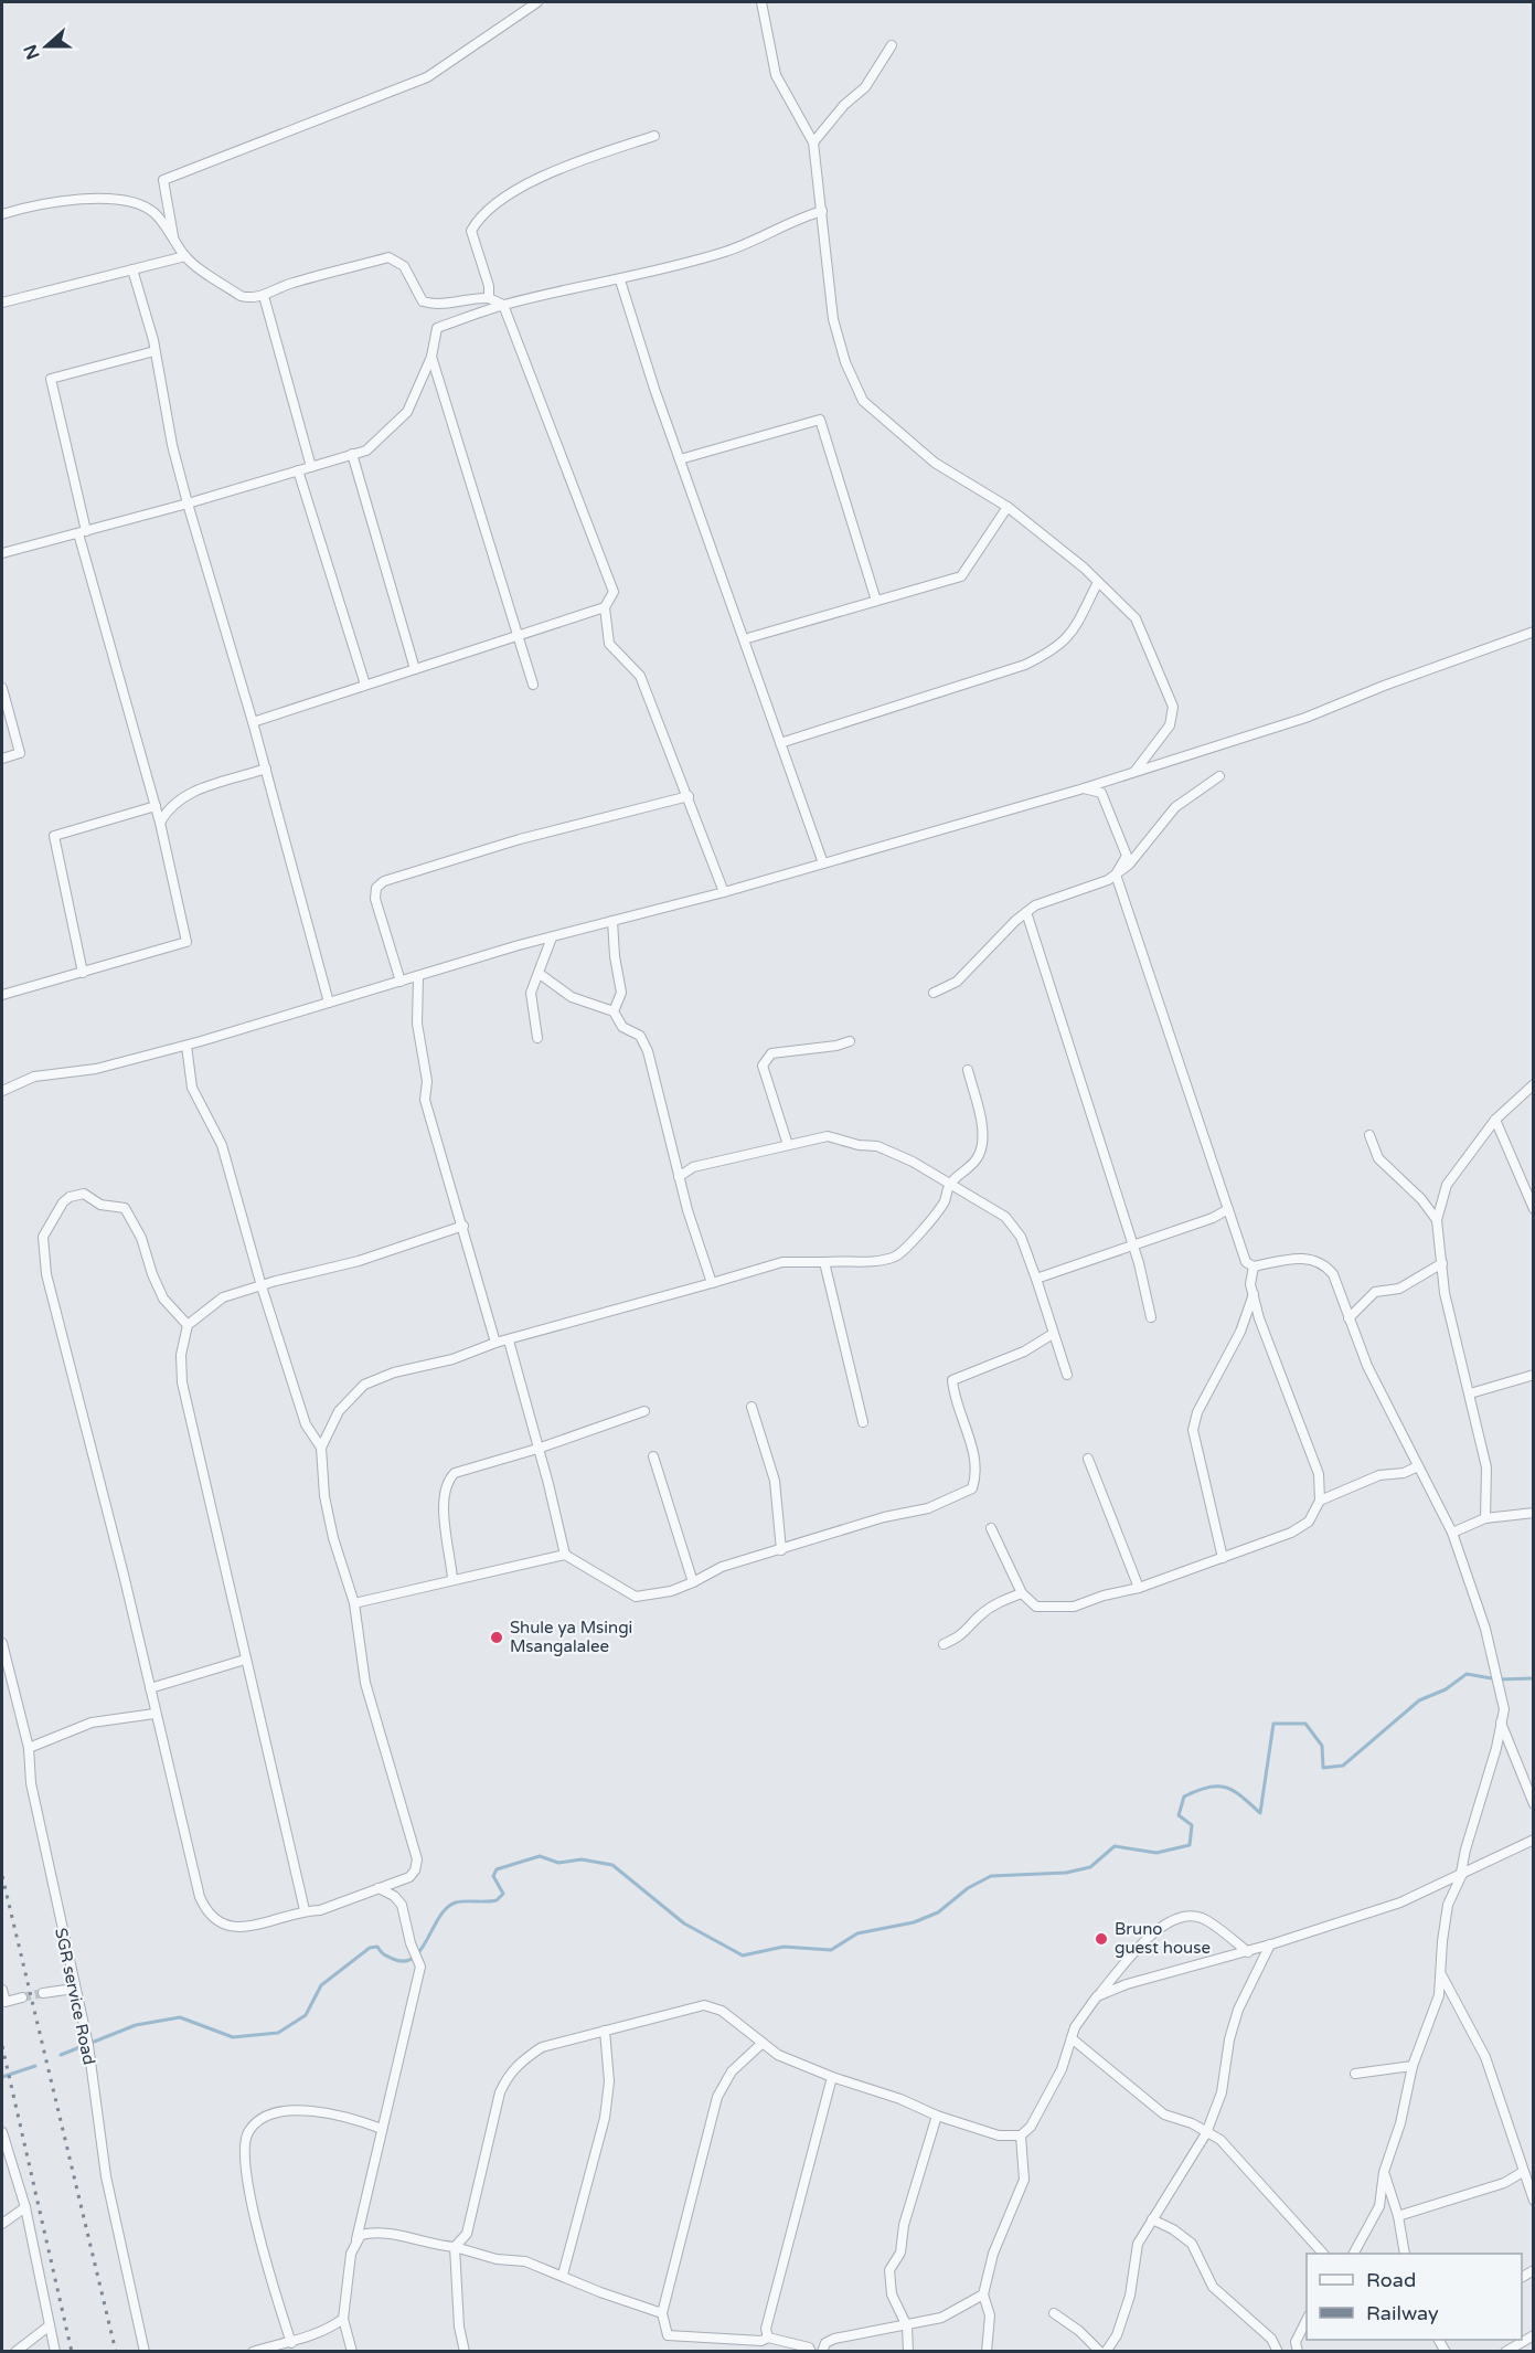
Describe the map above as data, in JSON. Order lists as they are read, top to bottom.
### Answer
{
  "streets": {
    "street": ["SGR service Road"]
  },
  "places": ["Shule ya Msingi Msangalalee", "Bruno guest house"],
  "legend": ["Road", "Railway"],
  "north": "left"
}
